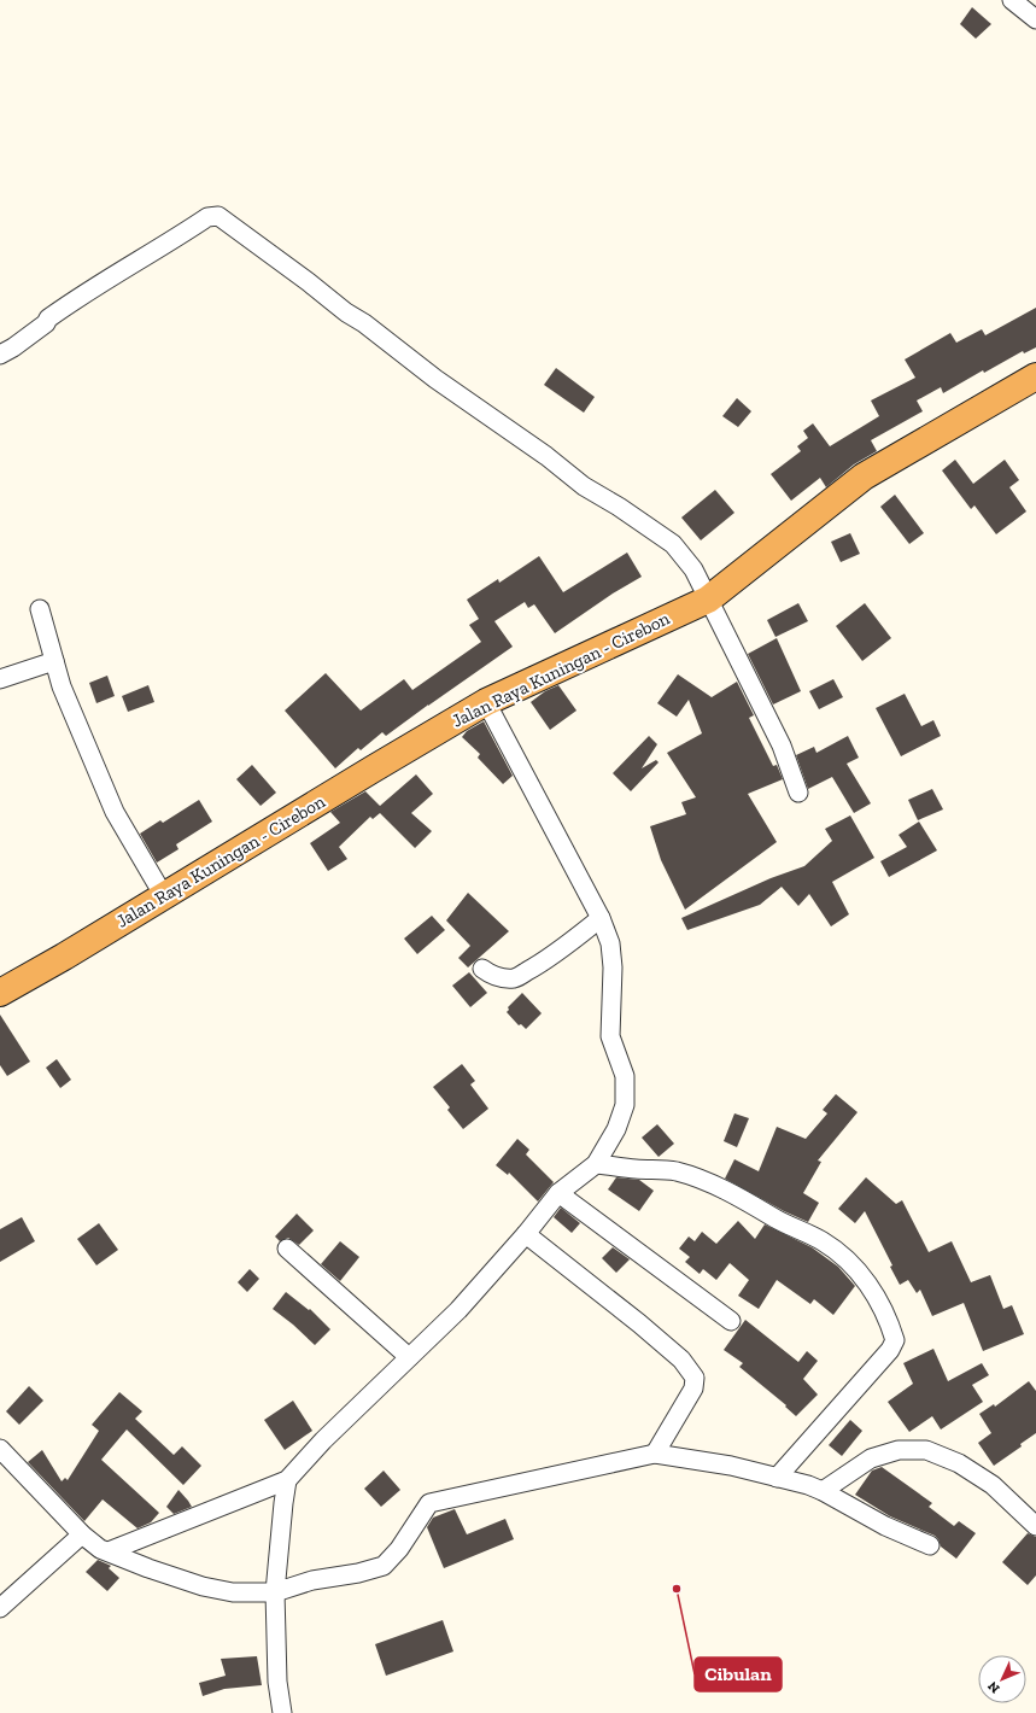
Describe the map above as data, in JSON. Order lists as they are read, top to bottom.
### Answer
{
  "streets": {
    "highway": ["Jalan Raya Kuningan - Cirebon"]
  },
  "places": ["Cibulan"],
  "north": "bottom left"
}
